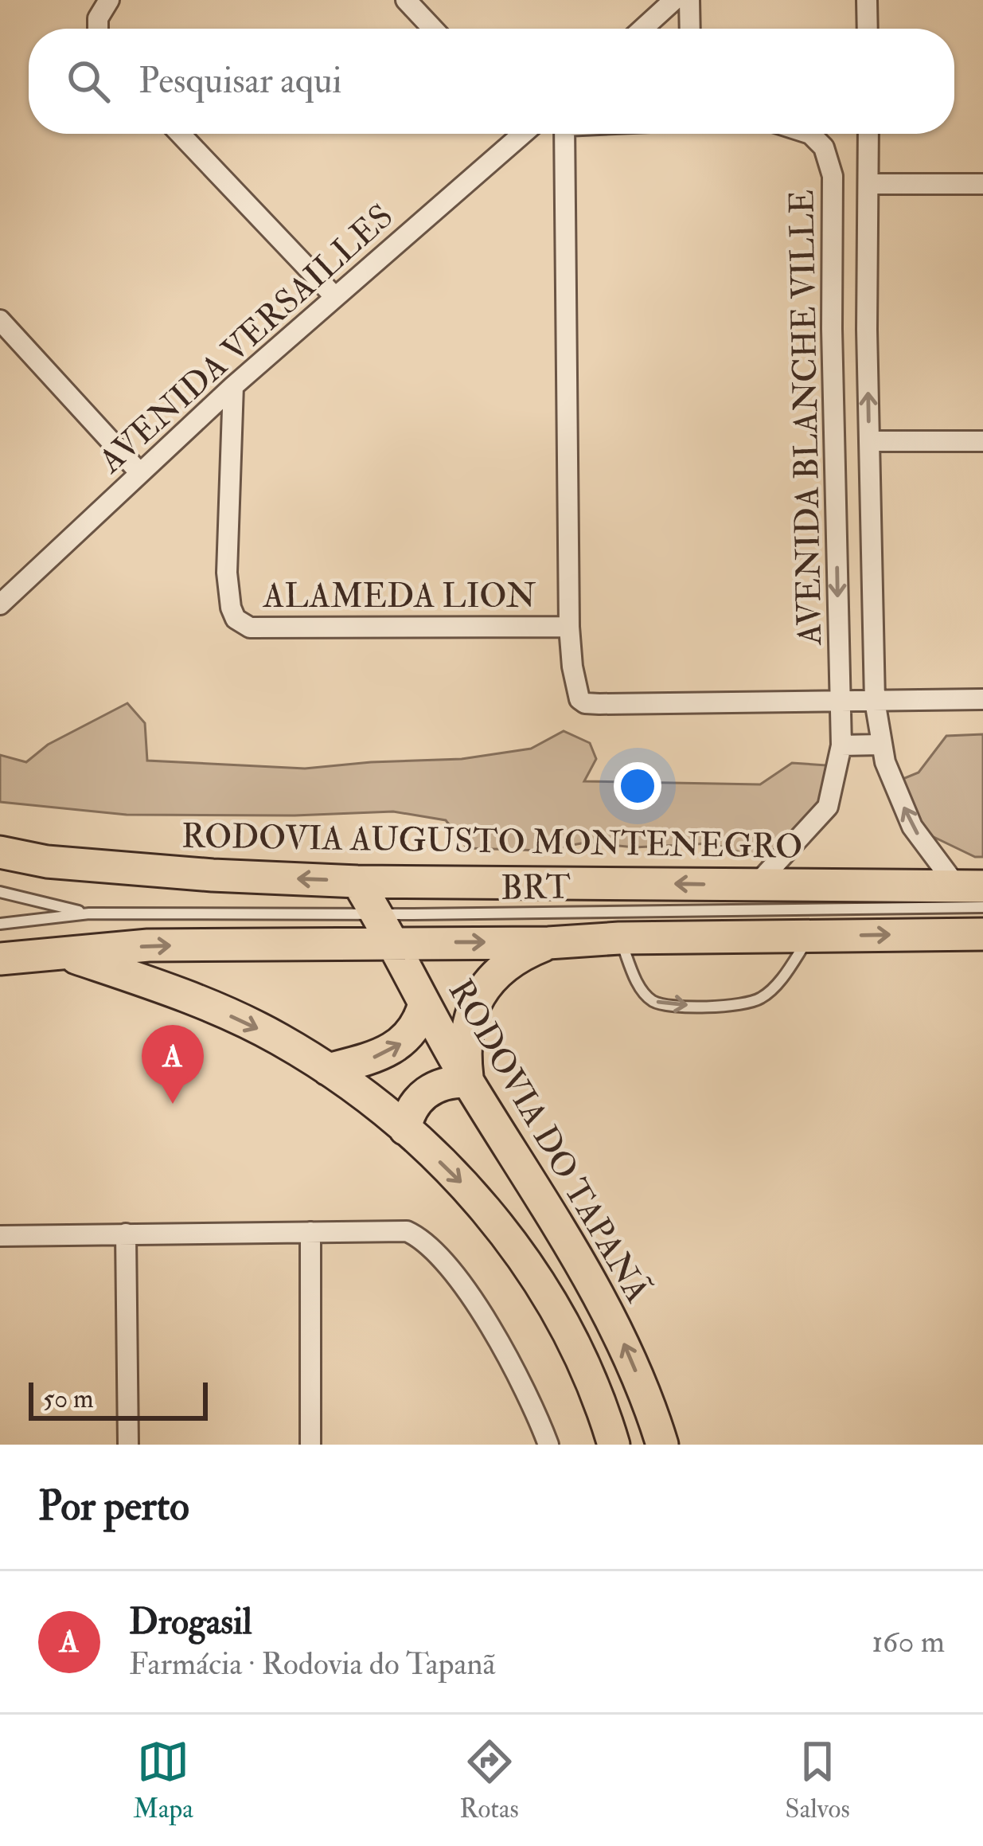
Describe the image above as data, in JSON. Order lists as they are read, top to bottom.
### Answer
{
  "streets": {
    "main road": ["RODOVIA AUGUSTO MONTENEGRO", "RODOVIA DO TAPANÃ"],
    "street": ["AVENIDA VERSAILLES", "AVENIDA BLANCHE VILLE", "ALAMEDA LION"],
    "lane": ["BRT"]
  },
  "crossings": [
    ["AVENIDA VERSAILLES", "ALAMEDA LION"],
    ["AVENIDA BLANCHE VILLE", "RODOVIA AUGUSTO MONTENEGRO"],
    ["RODOVIA AUGUSTO MONTENEGRO", "RODOVIA DO TAPANÃ"],
    ["BRT", "RODOVIA DO TAPANÃ"]
  ],
  "scale_bar": "50 m",
  "page": {
    "search": "Pesquisar aqui",
    "pins": "A",
    "scale": "50 m",
    "heading": "Por perto",
    "list": [
      {
        "mark": "A",
        "name": "Drogasil",
        "note": "Farmácia · Rodovia do Tapanã",
        "value": "160 m"
      }
    ],
    "nav": ["Mapa", "Rotas", "Salvos"]
  }
}
